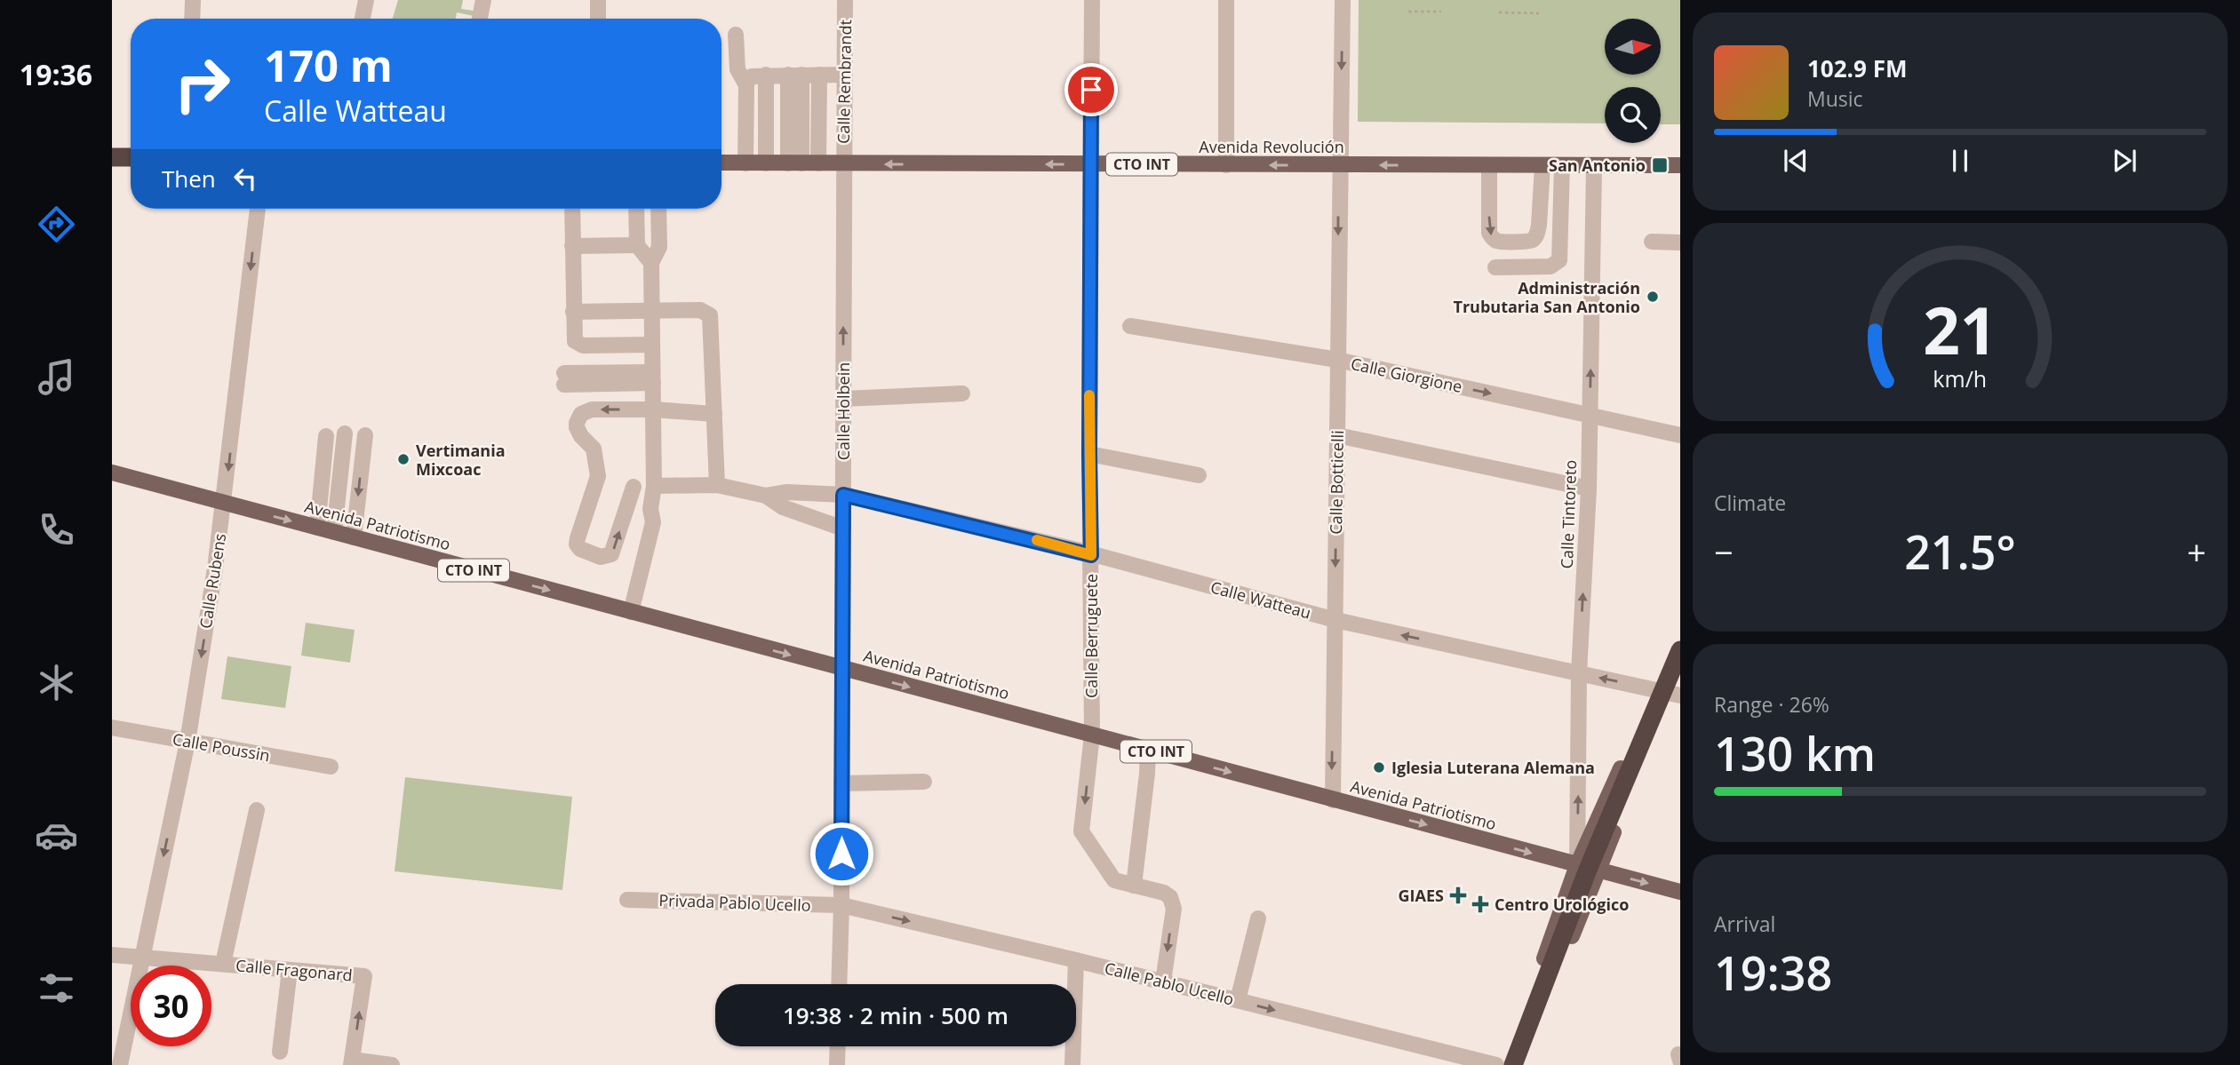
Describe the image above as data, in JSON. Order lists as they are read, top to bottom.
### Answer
{
  "streets": {
    "main road": [
      "Avenida Revolución",
      "CTO INT",
      "Calle Tintoreto",
      "Avenida Patriotismo"
    ],
    "street": [
      "Calle Rembrandt",
      "Calle Giorgione",
      "Calle Holbein",
      "Calle Botticelli",
      "Calle Rubens",
      "Calle Watteau",
      "Calle Berruguete",
      "Calle Poussin",
      "Privada Pablo Ucello",
      "Calle Fragonard",
      "Calle Pablo Ucello"
    ]
  },
  "crossings": [
    ["Calle Rembrandt", "Avenida Revolución"],
    ["Calle Rembrandt", "Calle Holbein"],
    ["Avenida Revolución", "Calle Holbein"],
    ["Avenida Revolución", "Calle Botticelli"],
    ["Avenida Revolución", "Calle Tintoreto"],
    ["Avenida Revolución", "Calle Berruguete"],
    ["Calle Giorgione", "Calle Botticelli"],
    ["Calle Giorgione", "Calle Tintoreto"],
    ["Calle Holbein", "Avenida Patriotismo"],
    ["Calle Holbein", "Calle Watteau"],
    ["Calle Holbein", "Privada Pablo Ucello"],
    ["Calle Holbein", "Calle Pablo Ucello"],
    ["Calle Botticelli", "Avenida Patriotismo"],
    ["Calle Botticelli", "Calle Watteau"],
    ["Calle Tintoreto", "Avenida Patriotismo"],
    ["Calle Tintoreto", "Calle Watteau"],
    ["Avenida Patriotismo", "Calle Rubens"],
    ["Avenida Patriotismo", "Calle Berruguete"],
    ["Calle Rubens", "Calle Poussin"],
    ["Calle Rubens", "Calle Fragonard"],
    ["Calle Watteau", "Calle Berruguete"],
    ["Calle Berruguete", "Calle Pablo Ucello"],
    ["Privada Pablo Ucello", "Calle Pablo Ucello"]
  ],
  "one_way": [
    "Avenida Revolución",
    "Calle Botticelli",
    "Calle Tintoreto",
    "Avenida Patriotismo",
    "Calle Watteau",
    "Calle Pablo Ucello"
  ],
  "places": {
    "transit": ["San Antonio"],
    "other": ["Administración Trubutaria San Antonio", "Vertimania Mixcoac", "Iglesia Luterana Alemana"],
    "health": ["GIAES", "Centro Urológico"]
  },
  "north": "right",
  "page": {
    "tabs": "19:36",
    "turn": ["170 m", "Calle Watteau"],
    "song": ["102.9 FM", "Music"],
    "then": "Then",
    "tile": [
      "Climate",
      ["Range · 26%", "130 km"],
      ["Arrival", "19:38"]
    ],
    "heat": ["−", "21.5°", "+"],
    "limit": "30",
    "trip": "19:38 · 2 min · 500 m",
    "gauge": ["21", "km/h"]
  }
}
